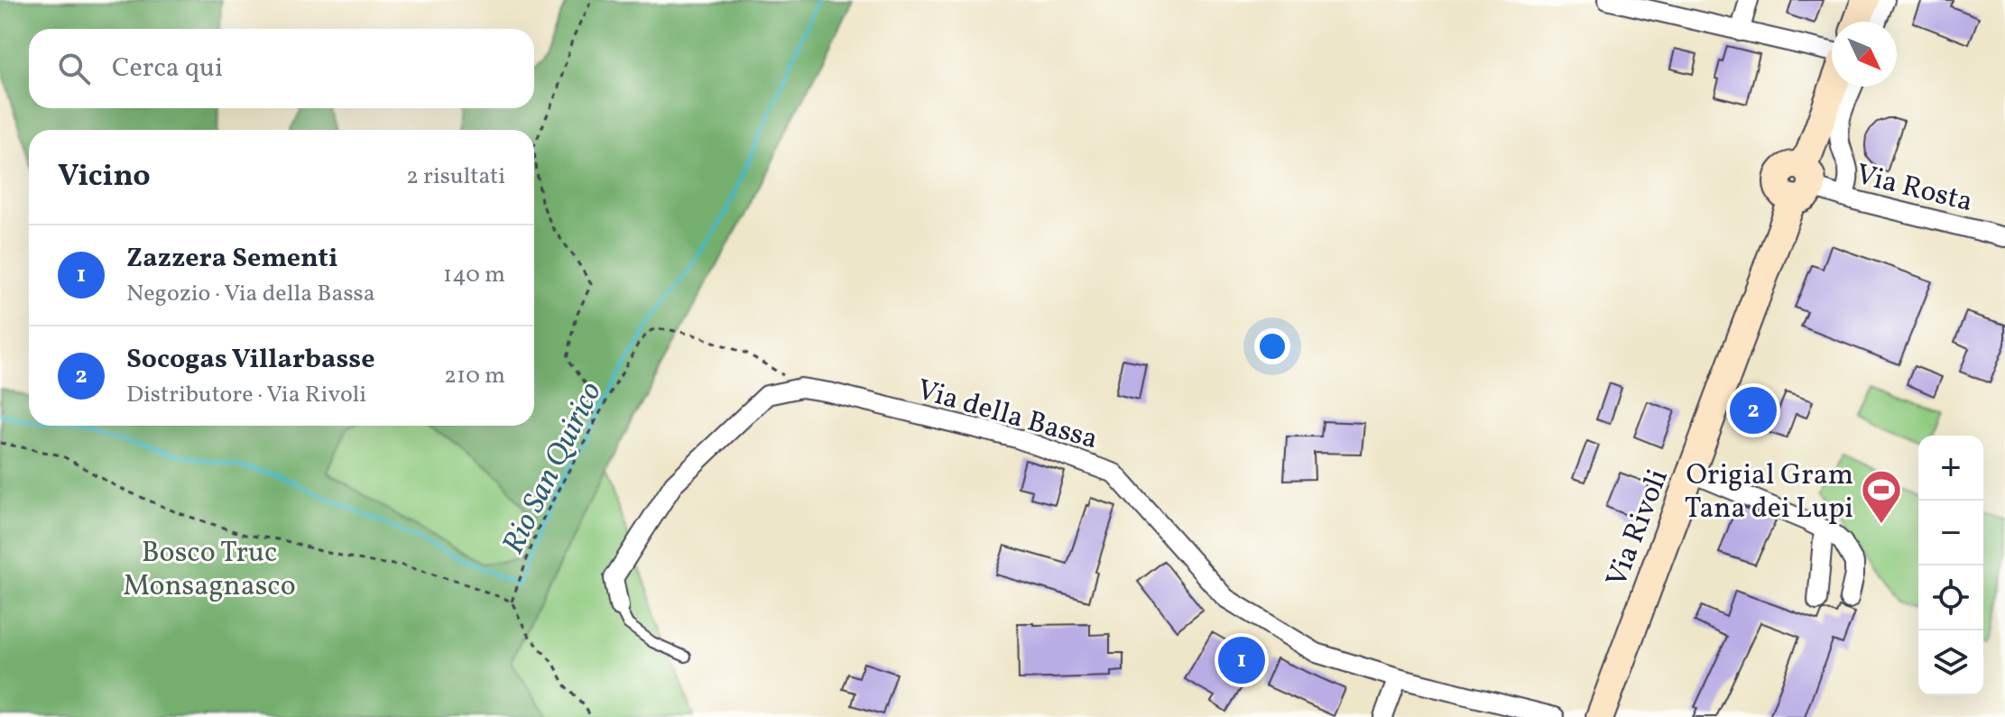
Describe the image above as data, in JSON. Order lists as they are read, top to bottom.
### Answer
{
  "streets": {
    "street": ["Via Rosta", "Via della Bassa", "Via Rivoli"]
  },
  "crossings": [
    ["Via Rosta", "Via Rivoli"]
  ],
  "water": ["Rio San Quirico"],
  "parks": ["Bosco Truc Monsagnasco"],
  "places": {
    "sports": ["Origial Gram Tana dei Lupi"]
  },
  "north": "bottom right",
  "page": {
    "search": "Cerca qui",
    "heading": ["Vicino", "2 risultati"],
    "list": [
      {
        "mark": "1",
        "name": "Zazzera Sementi",
        "note": "Negozio · Via della Bassa",
        "value": "140 m"
      },
      {
        "mark": "2",
        "name": "Socogas Villarbasse",
        "note": "Distributore · Via Rivoli",
        "value": "210 m"
      }
    ],
    "pins": ["2", "1"],
    "map_buttons": ["+", "−"]
  }
}
